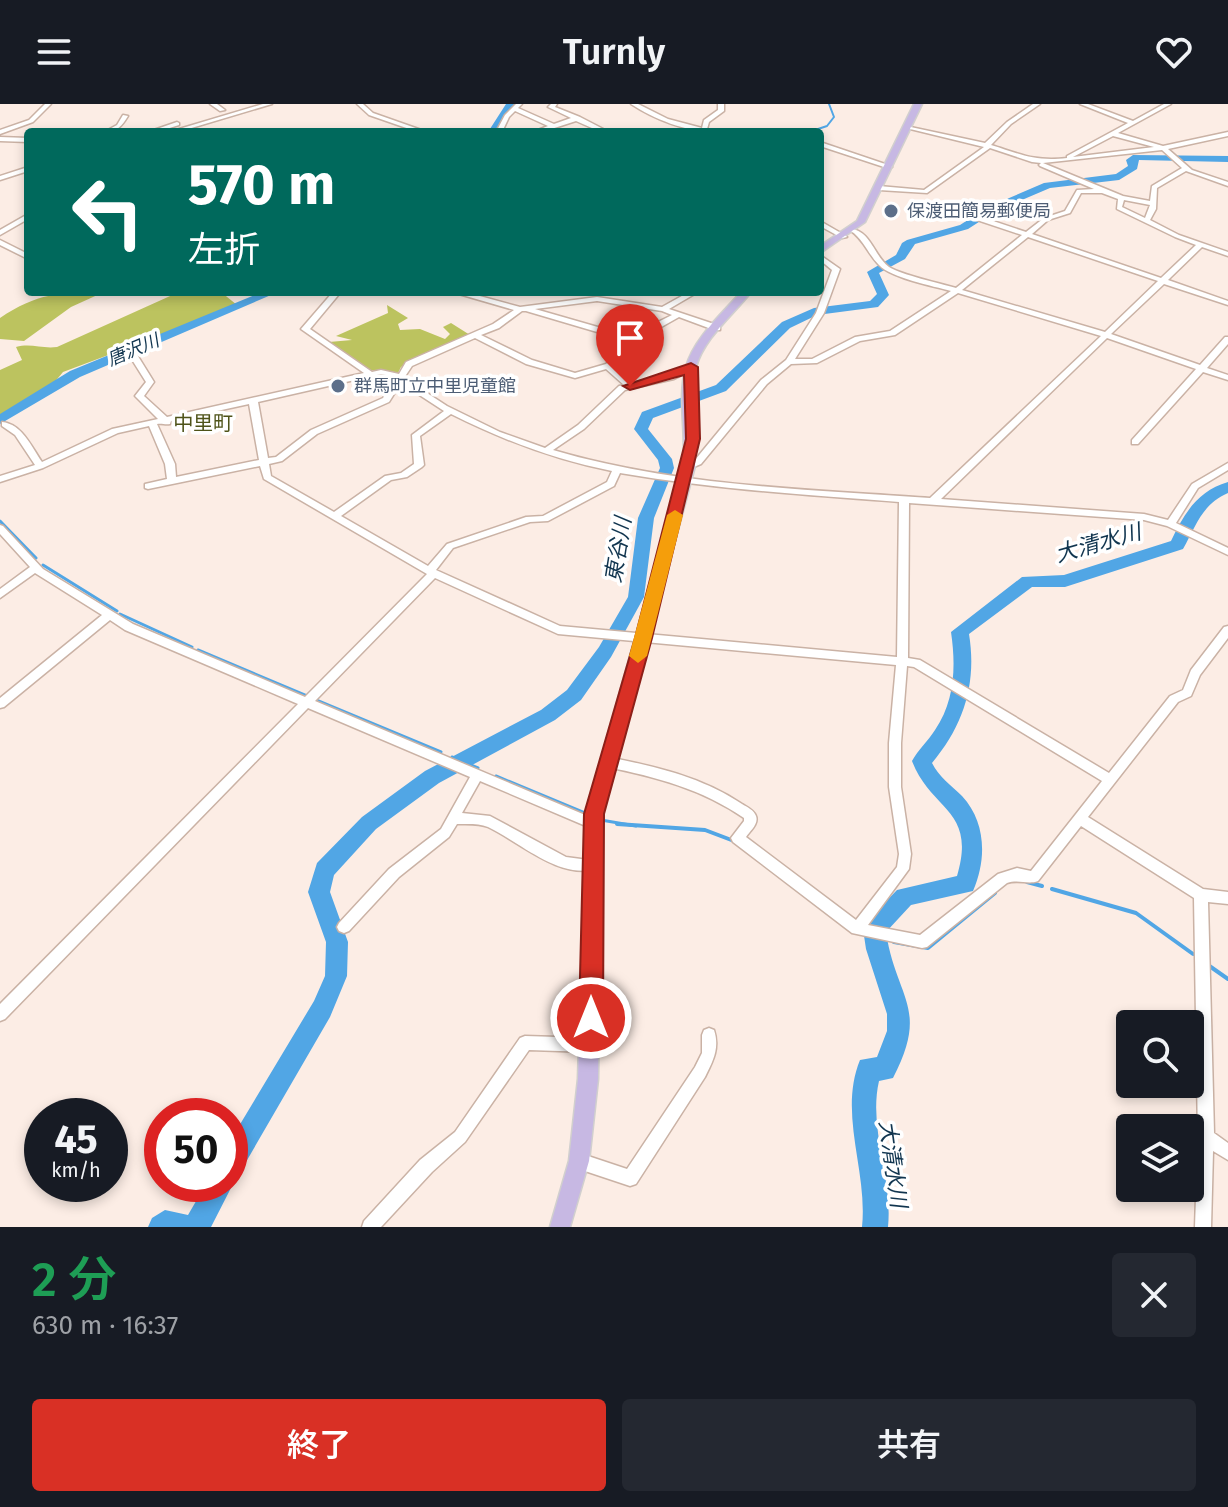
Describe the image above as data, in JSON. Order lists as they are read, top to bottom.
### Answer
{
  "districts": ["中里町"],
  "water": ["唐沢川", "大清水川", "東谷川"],
  "places": ["保渡田簡易郵便局", "群馬町立中里児童館"],
  "page": {
    "header": "Turnly",
    "turn": ["570 m", "左折"],
    "speed": "45 km/h",
    "limit": "50",
    "heading": ["2 分", "630 m · 16:37"],
    "buttons": ["終了", "共有"]
  }
}
